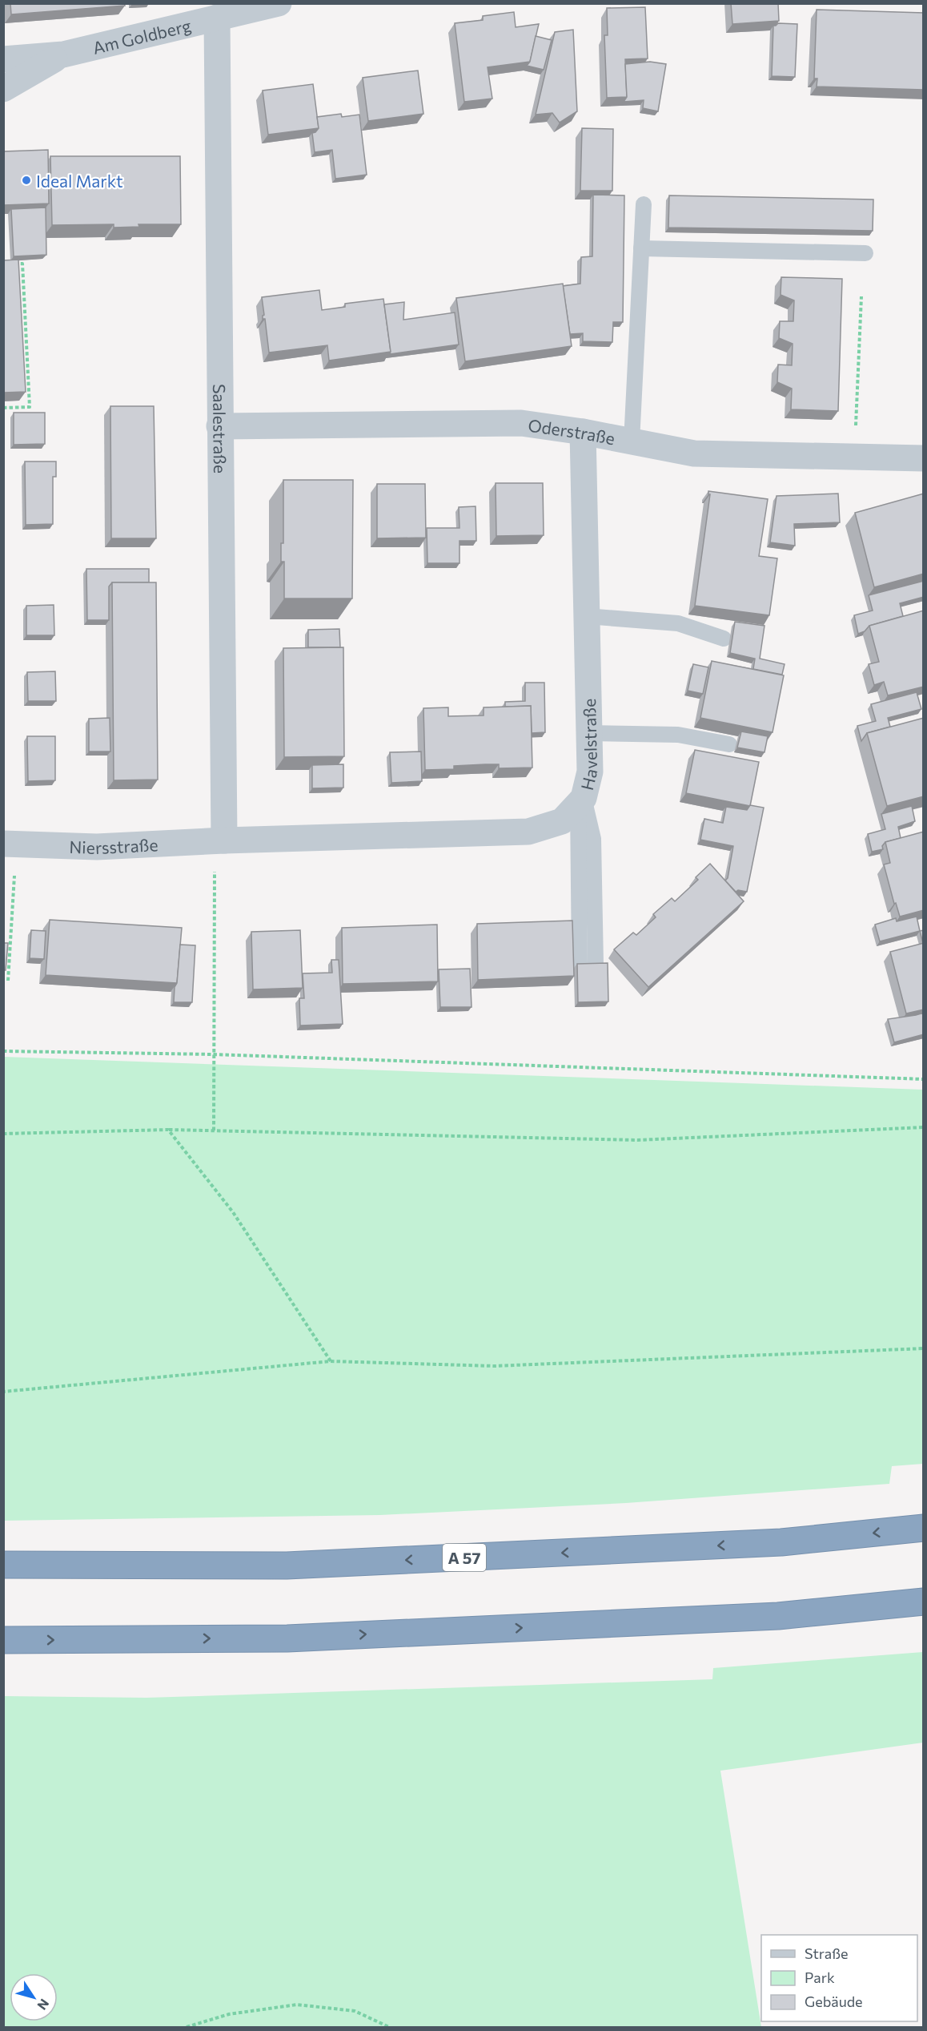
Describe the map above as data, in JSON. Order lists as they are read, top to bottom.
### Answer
{
  "streets": {
    "highway": ["A 57"],
    "street": [
      "Am Goldberg",
      "Saalestraße",
      "Oderstraße",
      "Havelstraße",
      "Niersstraße"
    ]
  },
  "crossings": [
    ["Am Goldberg", "Saalestraße"],
    ["Saalestraße", "Oderstraße"],
    ["Saalestraße", "Havelstraße"],
    ["Saalestraße", "Niersstraße"],
    ["Oderstraße", "Havelstraße"],
    ["Havelstraße", "Niersstraße"]
  ],
  "places": ["Ideal Markt"],
  "legend": ["Straße", "Park", "Gebäude"],
  "north": "bottom right"
}
